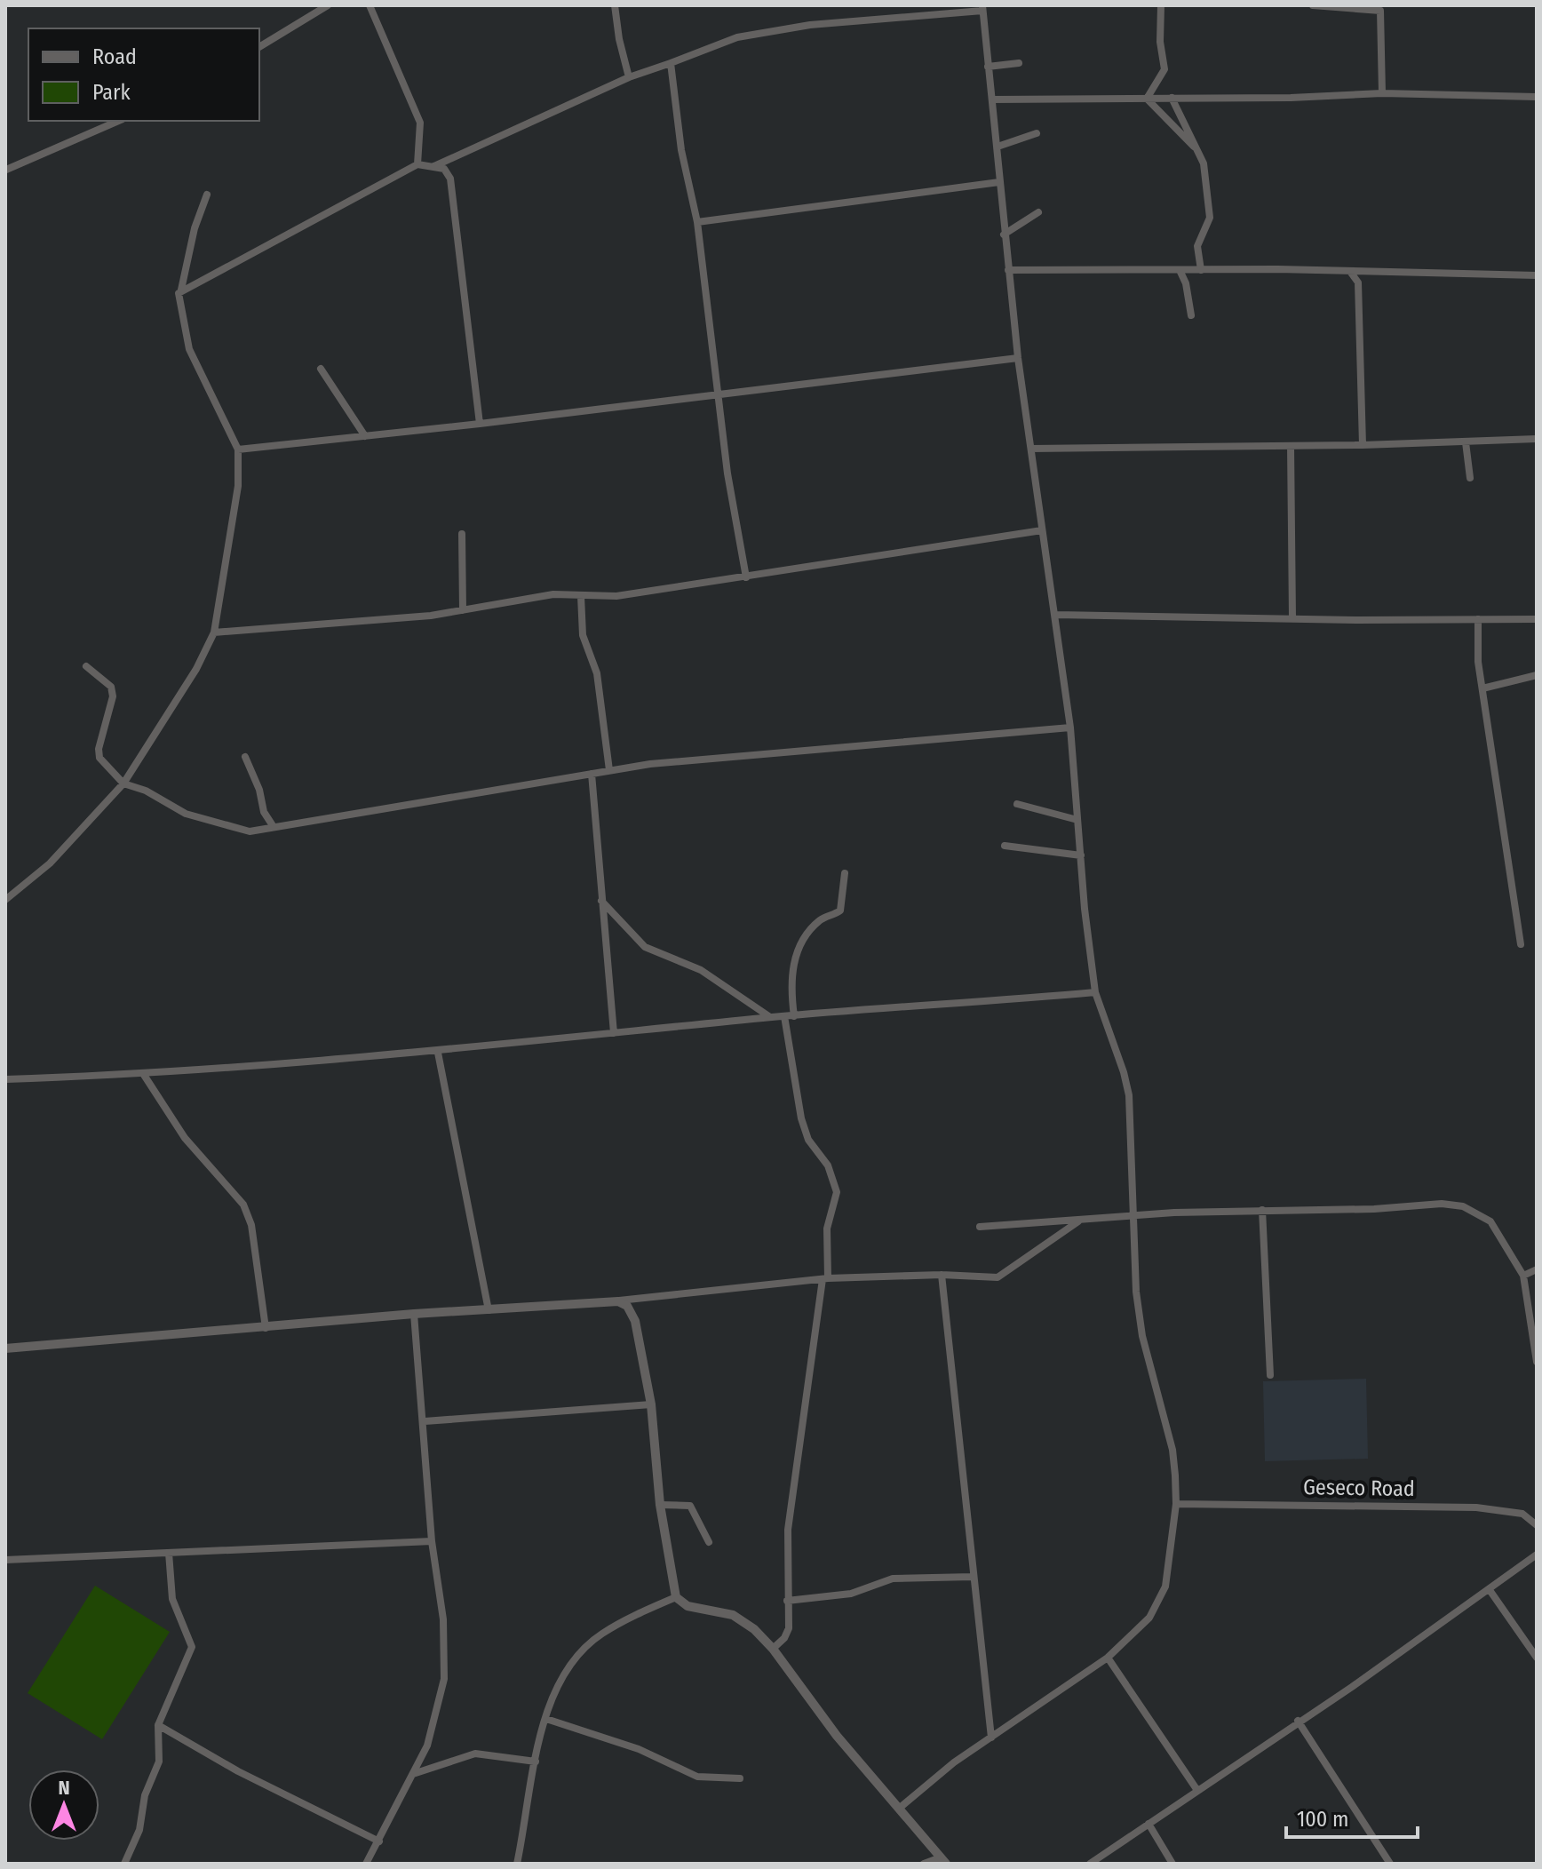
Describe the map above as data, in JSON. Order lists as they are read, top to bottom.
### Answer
{
  "streets": {
    "street": ["Geseco Road"]
  },
  "legend": ["Road", "Park"],
  "scale_bar": "100 m",
  "north": "top"
}
